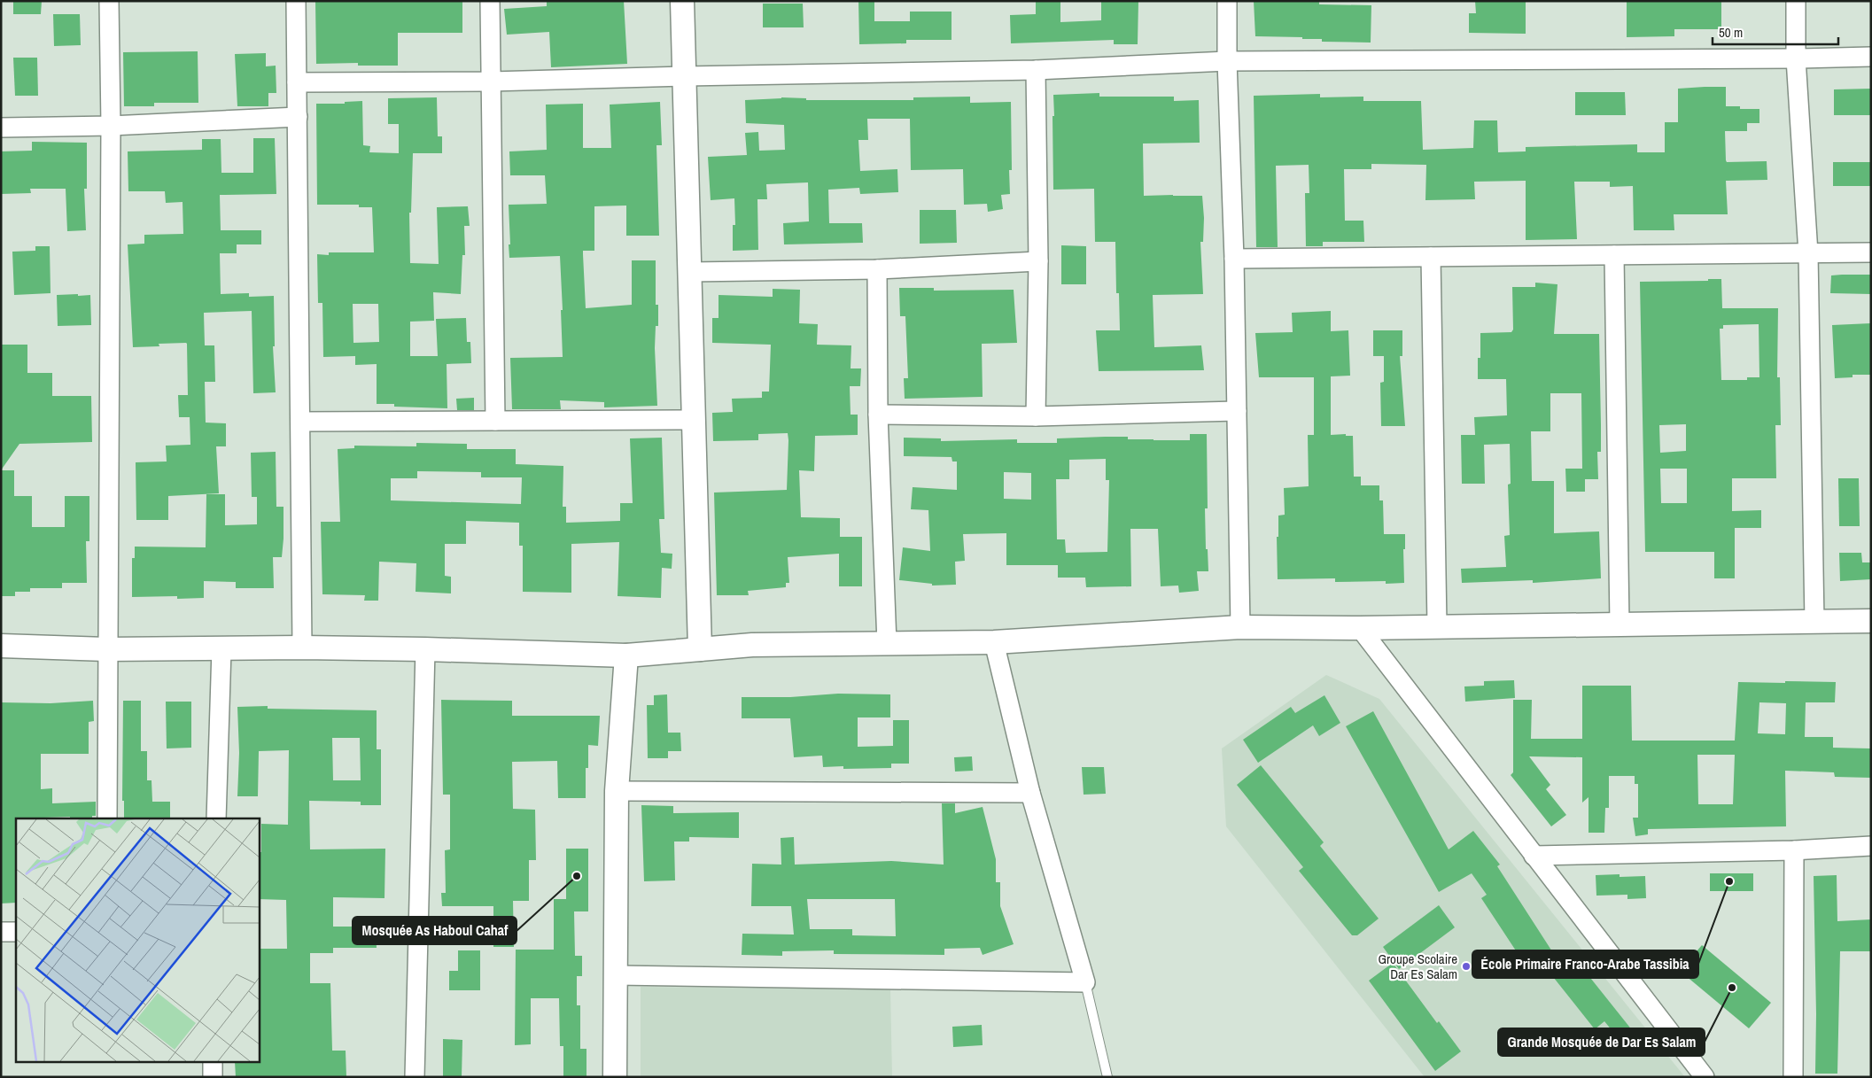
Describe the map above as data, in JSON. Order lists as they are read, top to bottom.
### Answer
{
  "places": [
    "Mosquée As Haboul Cahaf",
    "École Primaire Franco-Arabe Tassibia",
    "Groupe Scolaire Dar Es Salam",
    "Grande Mosquée de Dar Es Salam"
  ],
  "scale_bar": "50 m"
}
